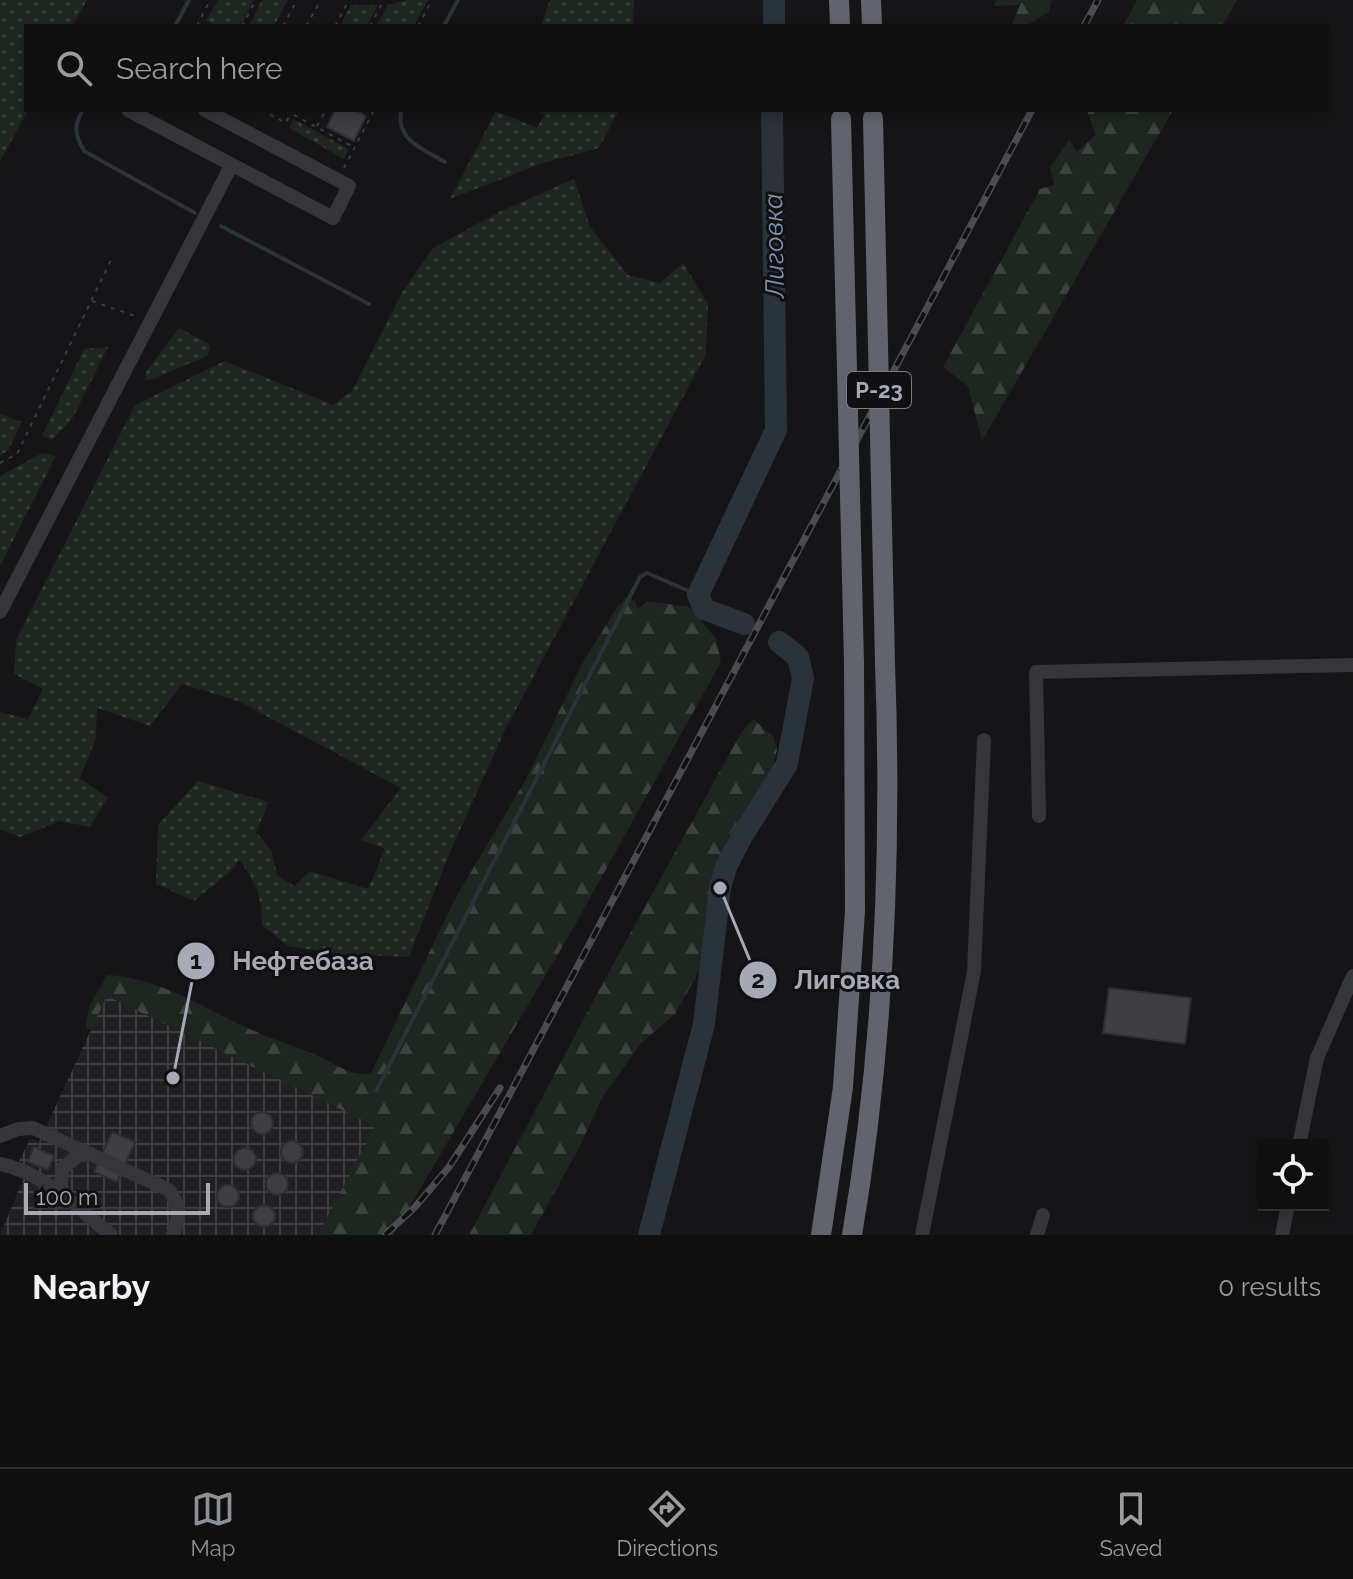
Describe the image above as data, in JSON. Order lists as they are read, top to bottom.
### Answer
{
  "streets": {
    "highway": ["Р-23"]
  },
  "water": ["Лиговка"],
  "places": ["Лиговка", "Нефтебаза"],
  "scale_bar": "100 m",
  "page": {
    "search": "Search here",
    "scale": "100 m",
    "heading": ["Nearby", "0 results"],
    "nav": ["Map", "Directions", "Saved"]
  }
}
